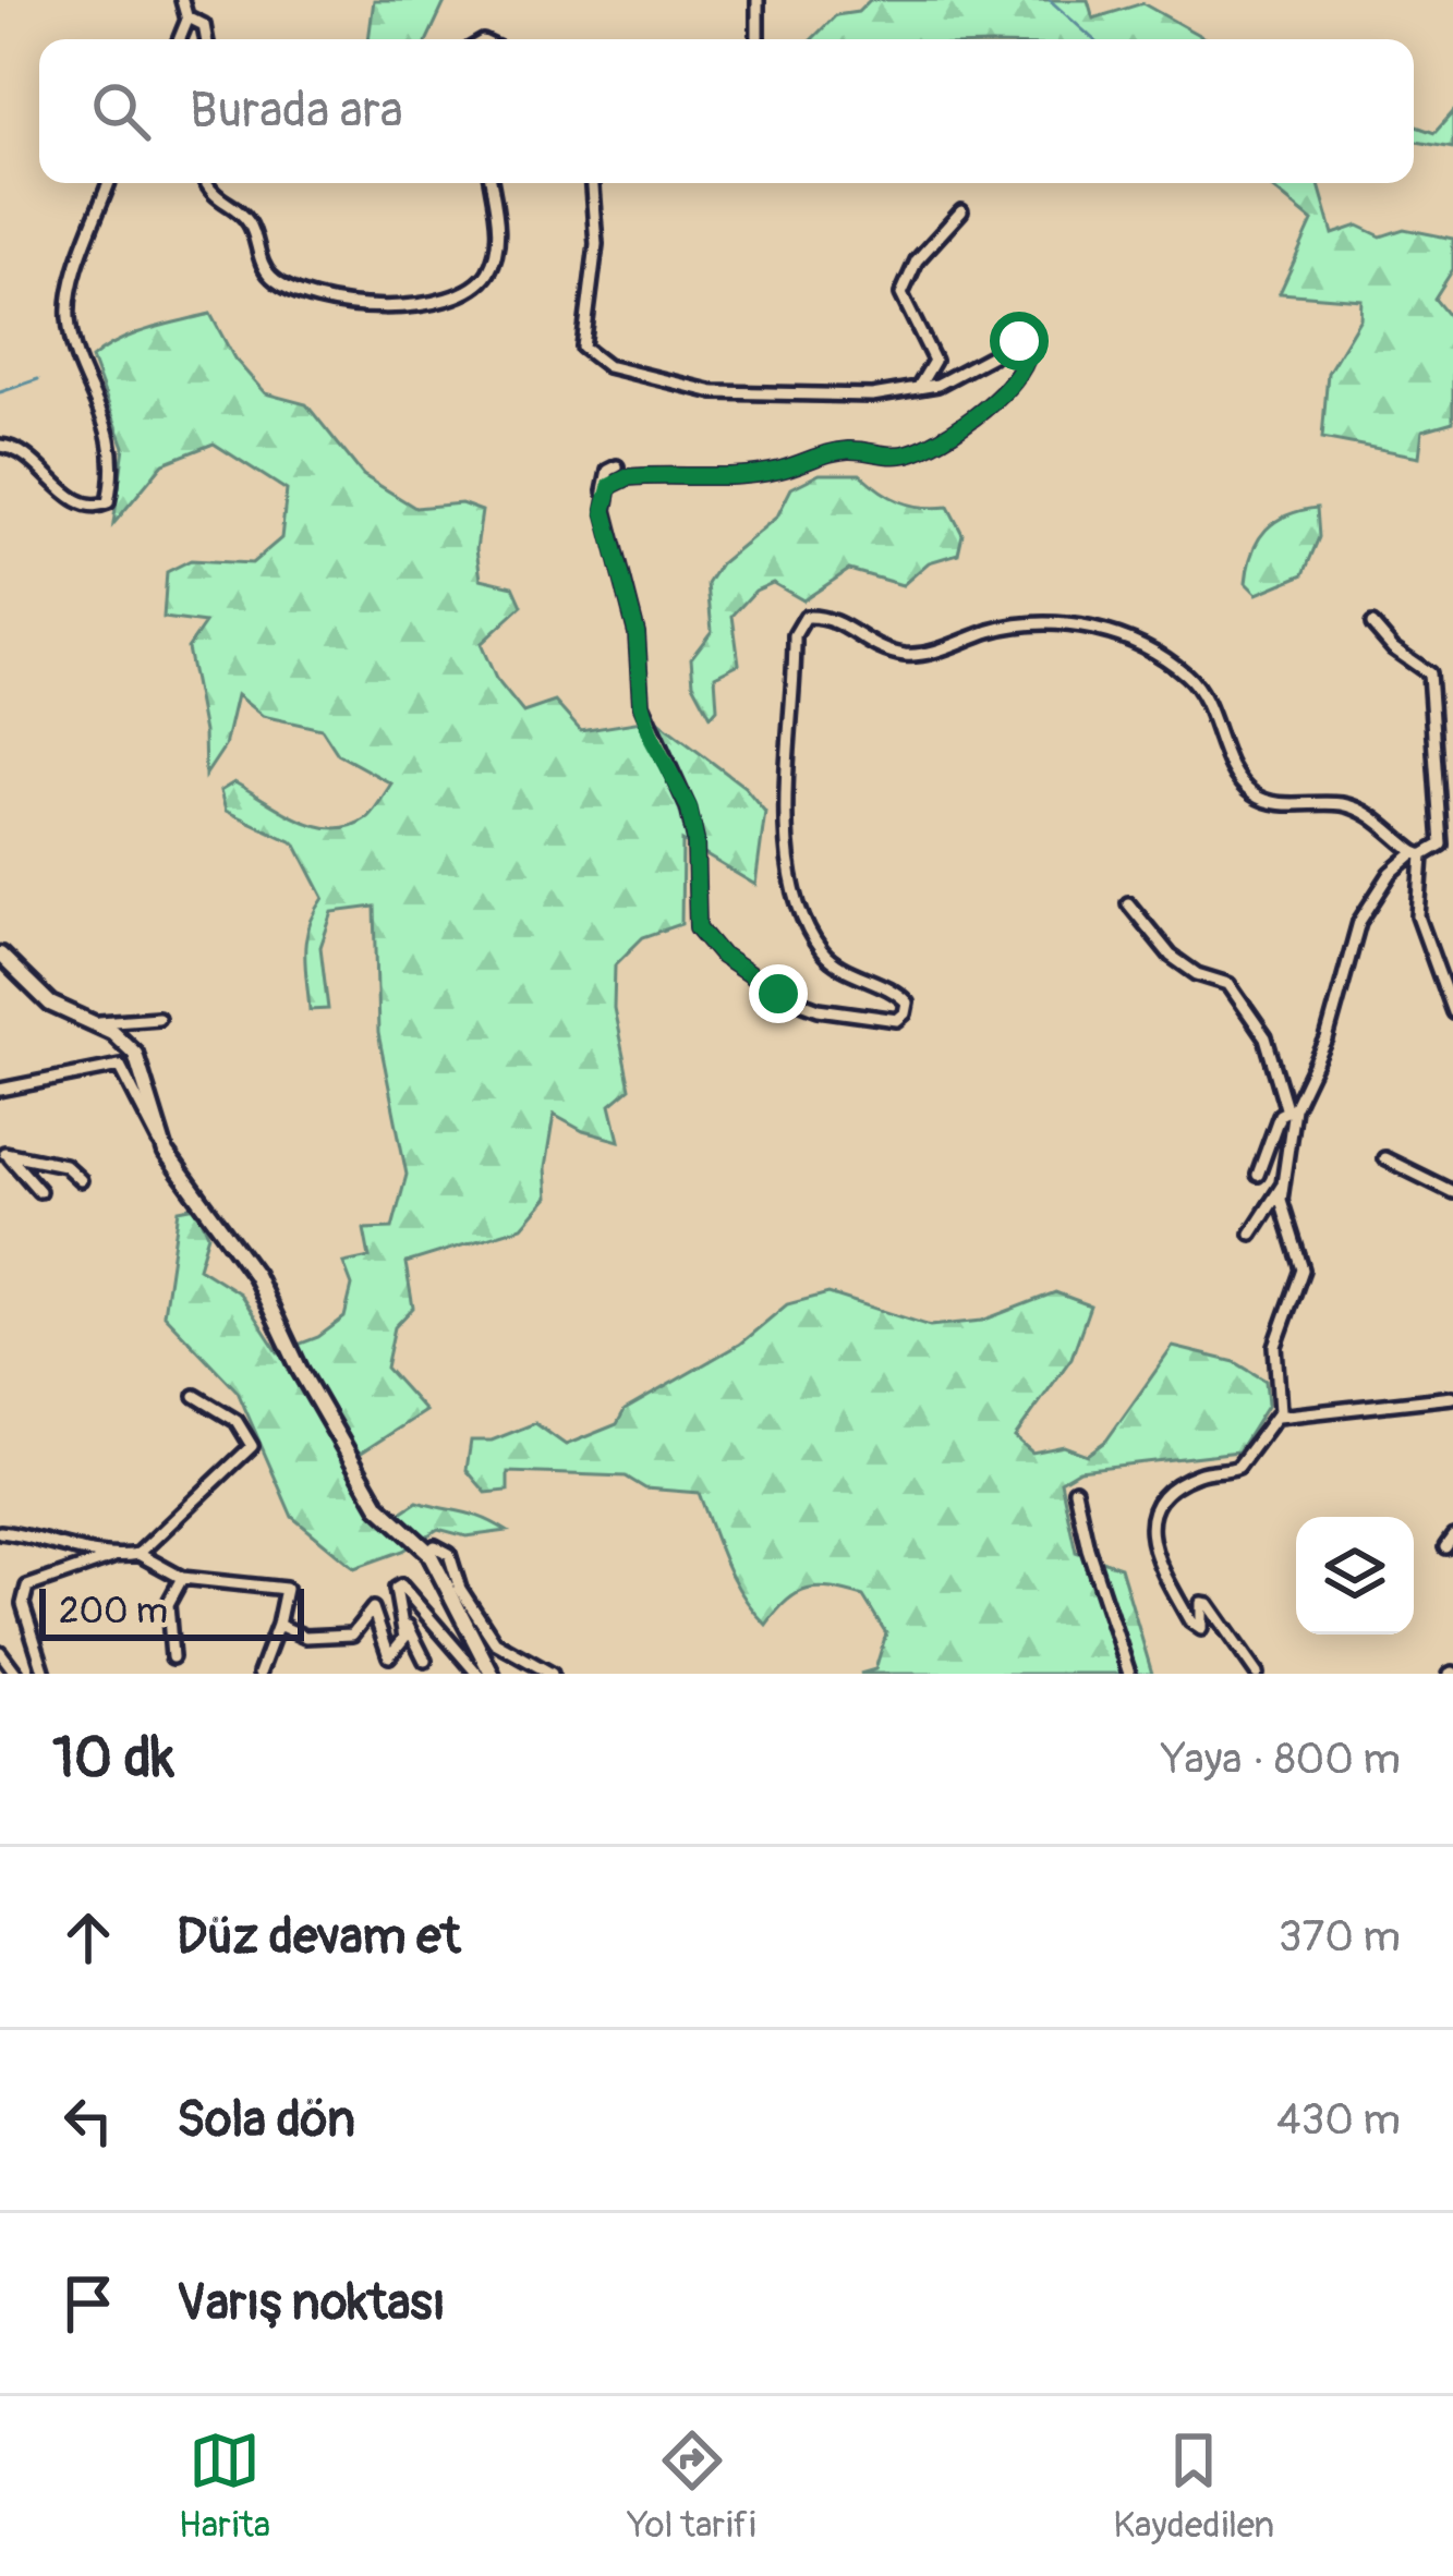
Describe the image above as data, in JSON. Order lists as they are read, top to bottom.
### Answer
{
  "scale_bar": "200 m",
  "page": {
    "search": "Burada ara",
    "scale": "200 m",
    "heading": ["10 dk", "Yaya · 800 m"],
    "list": [
      ["Düz devam et", "370 m"],
      ["Sola dön", "430 m"],
      "Varış noktası"
    ],
    "nav": ["Harita", "Yol tarifi", "Kaydedilen"]
  }
}
